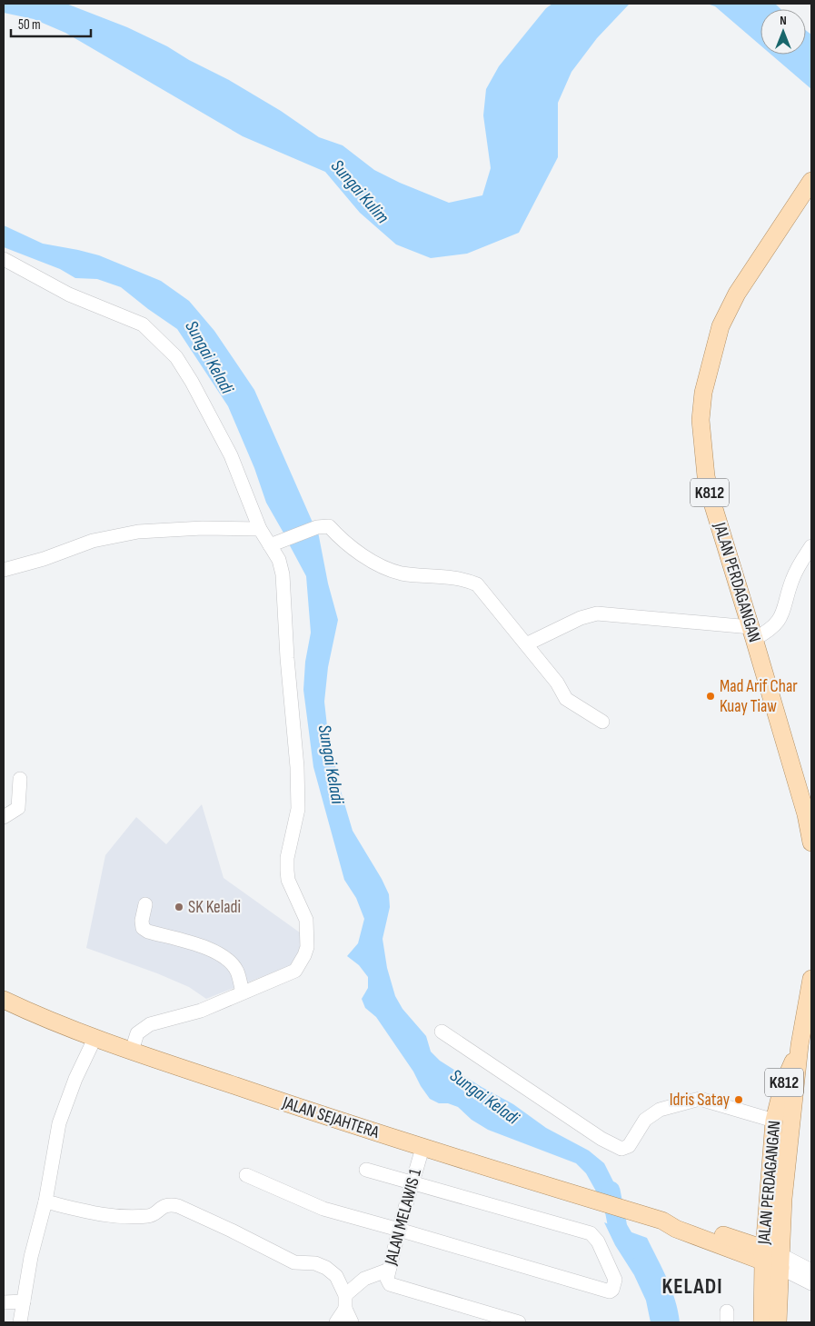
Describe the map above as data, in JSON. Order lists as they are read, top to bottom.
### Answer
{
  "streets": {
    "main road": ["K812", "JALAN PERDAGANGAN", "JALAN SEJAHTERA"],
    "street": ["JALAN MELAWIS 1"]
  },
  "crossings": [
    ["JALAN PERDAGANGAN", "JALAN SEJAHTERA"],
    ["JALAN SEJAHTERA", "JALAN MELAWIS 1"]
  ],
  "districts": ["KELADI"],
  "water": ["Sungai Kulim", "Sungai Keladi"],
  "places": ["Mad Arif Char Kuay Tiaw", "SK Keladi", "Idris Satay"],
  "scale_bar": "50 m",
  "north": "top"
}
